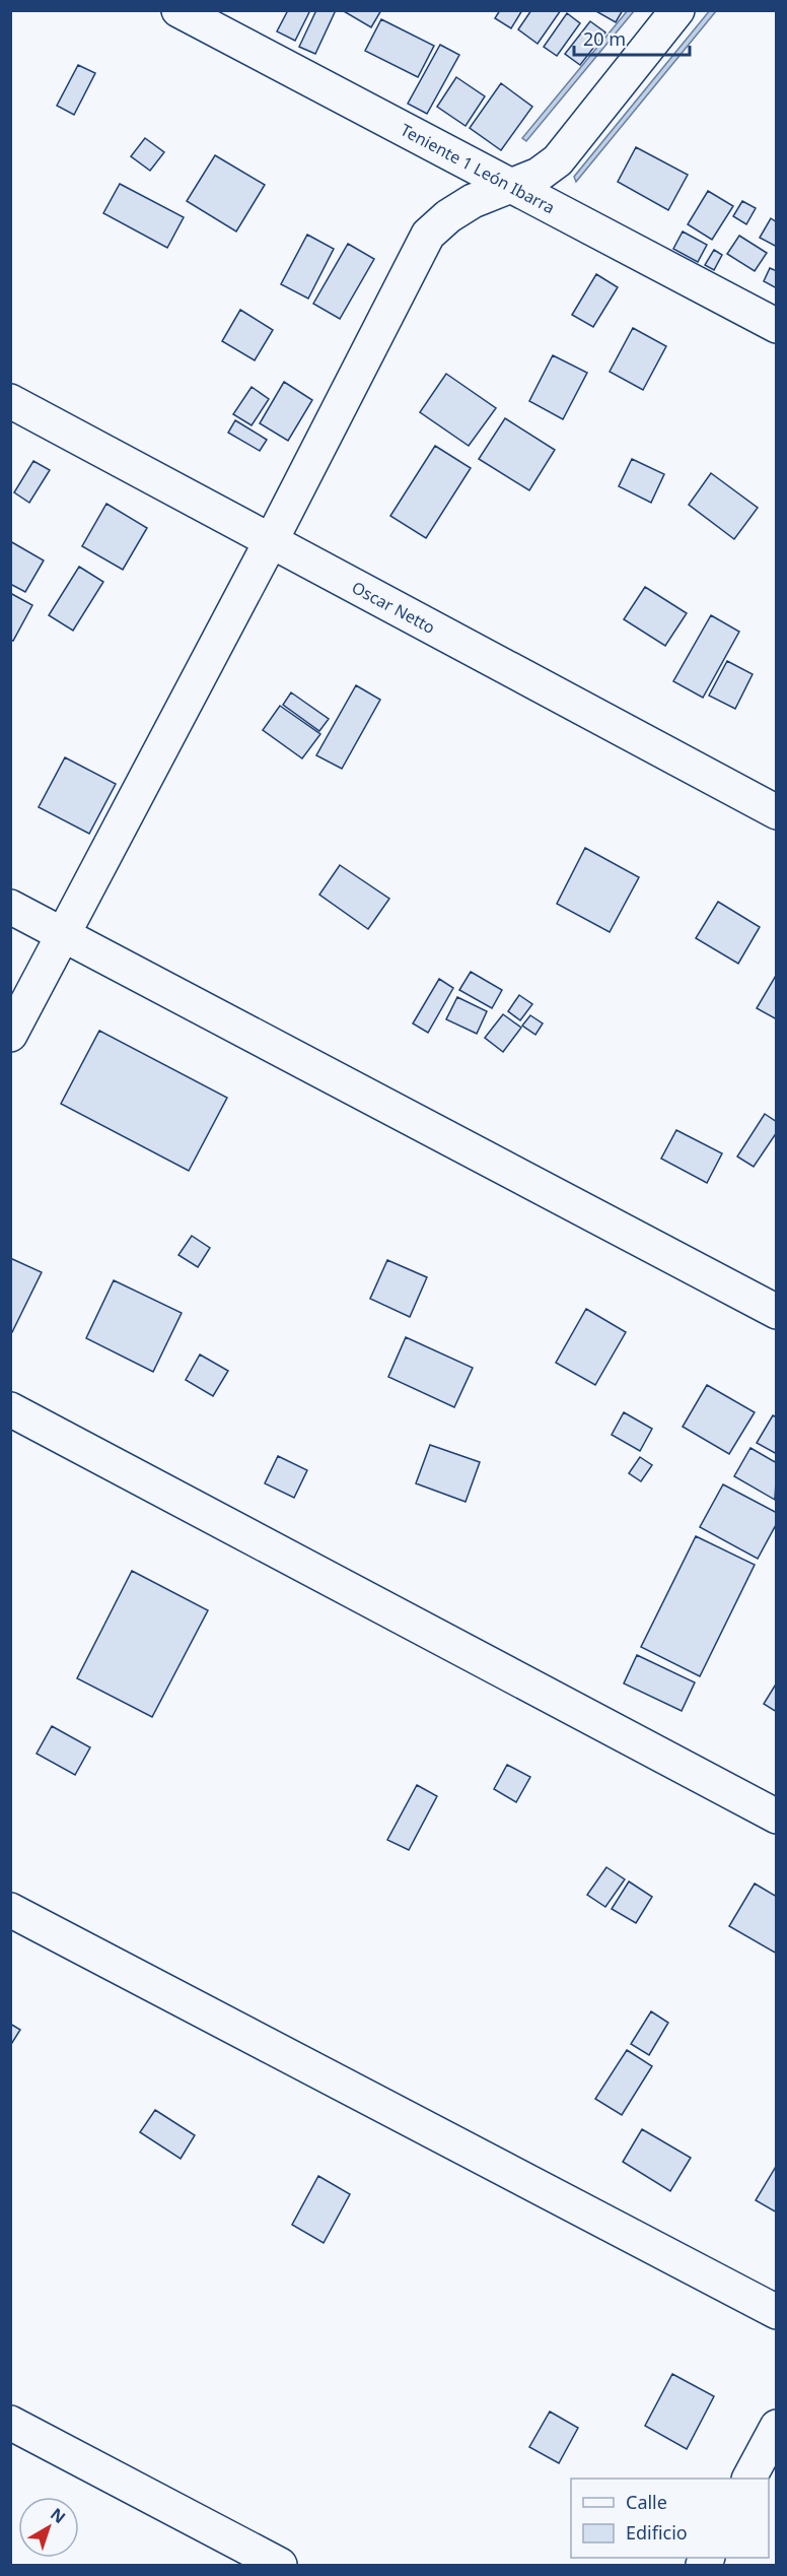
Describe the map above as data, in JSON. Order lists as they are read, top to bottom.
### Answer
{
  "streets": {
    "street": ["Teniente 1 León Ibarra", "Oscar Netto"]
  },
  "legend": ["Calle", "Edificio"],
  "scale_bar": "20 m",
  "north": "top right"
}
